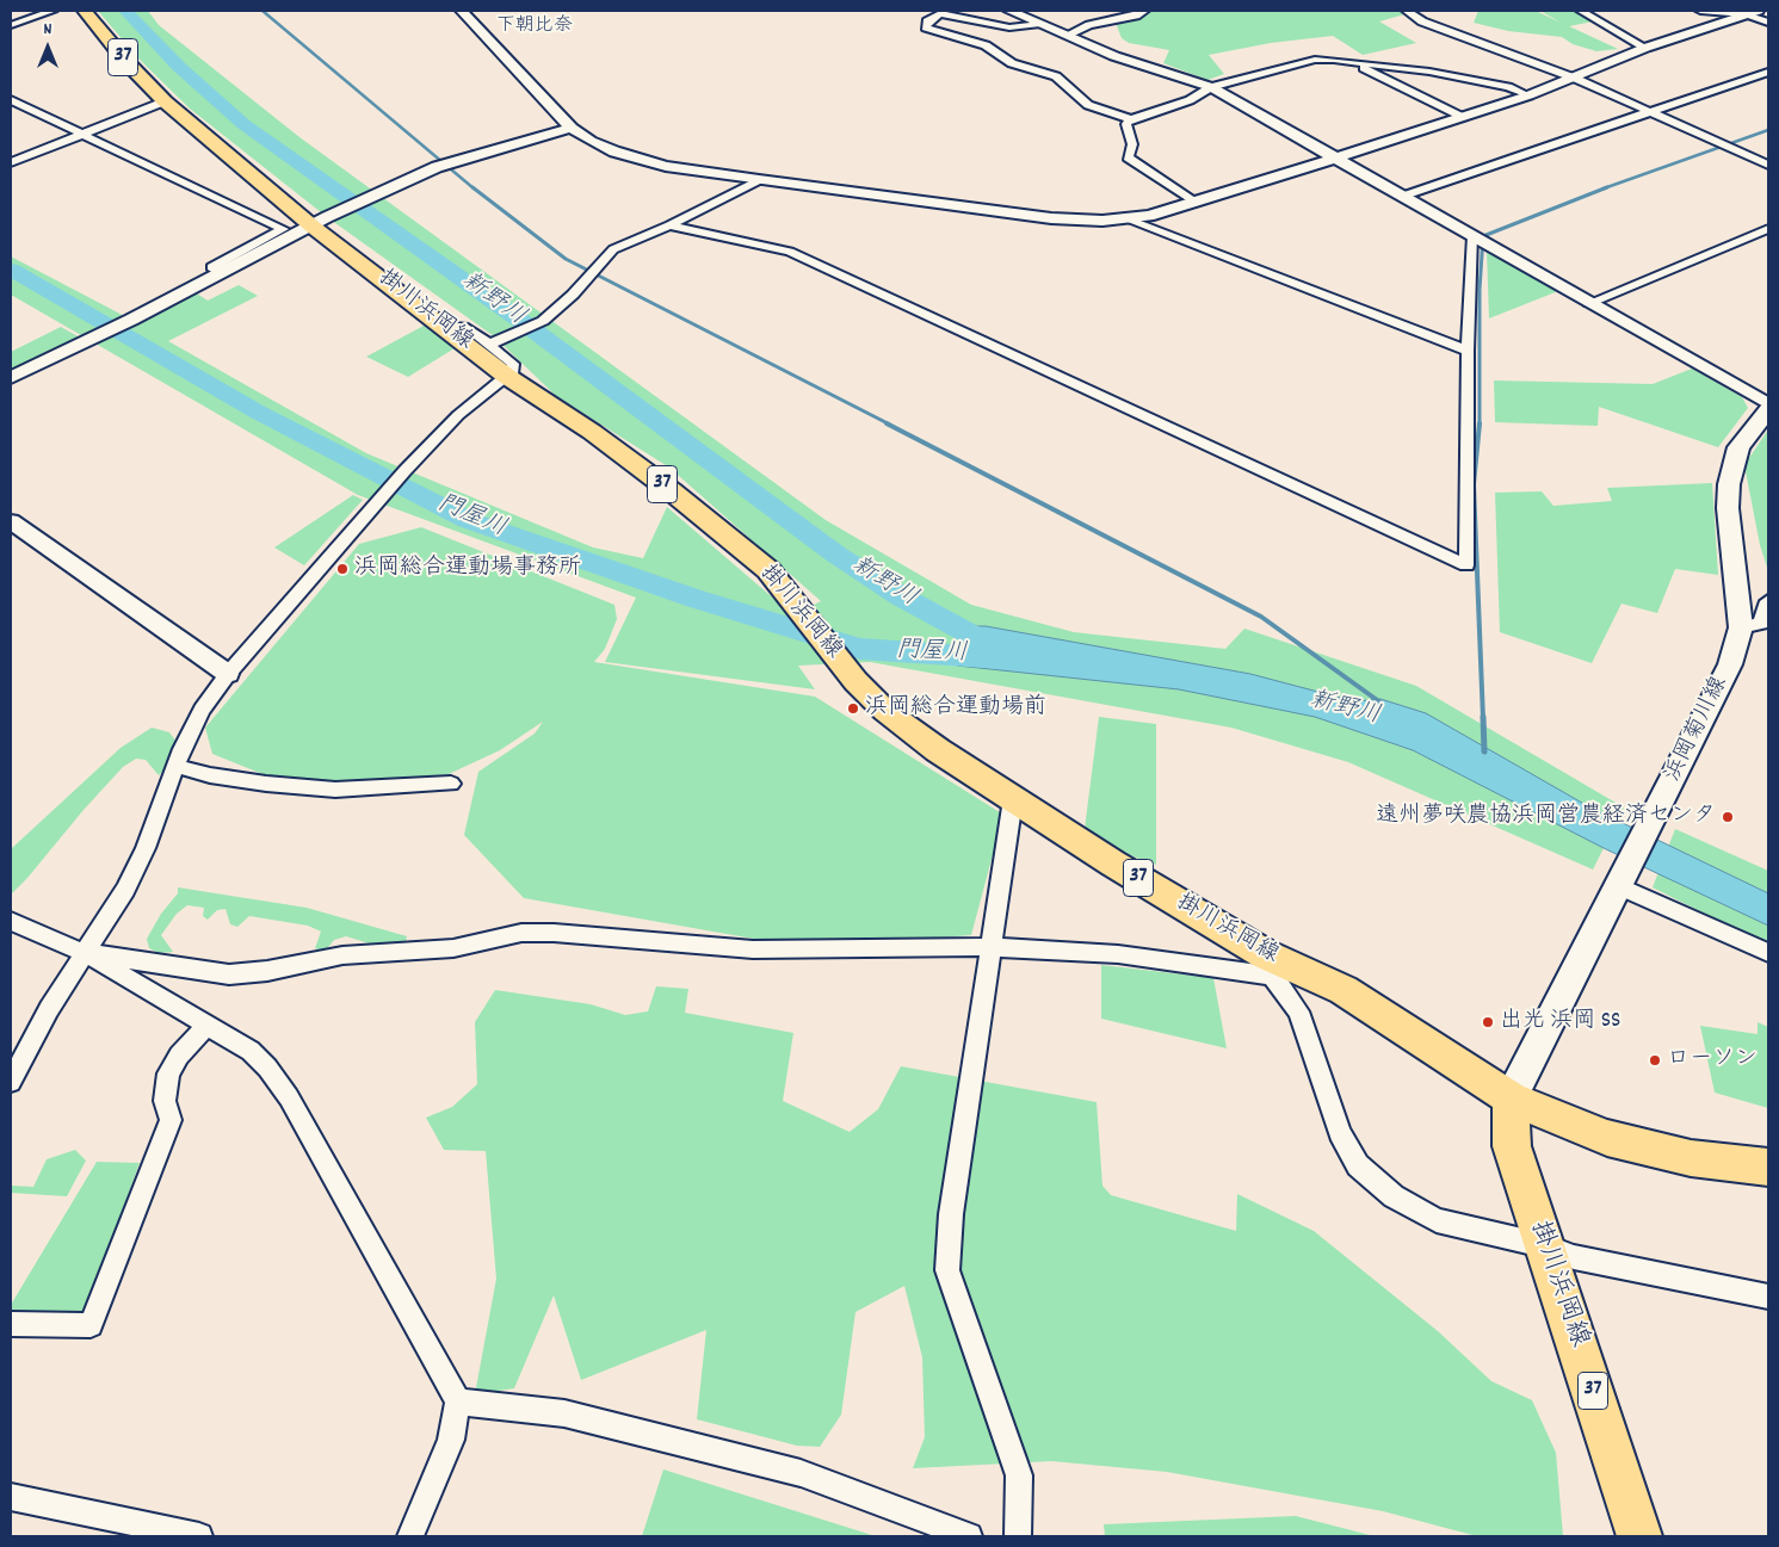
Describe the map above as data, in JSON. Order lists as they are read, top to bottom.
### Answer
{
  "streets": {
    "main road": ["37", "掛川浜岡線", "浜岡菊川線"]
  },
  "crossings": [
    ["掛川浜岡線", "浜岡菊川線"]
  ],
  "districts": ["下朝比奈"],
  "water": ["新野川", "門屋川"],
  "places": [
    "浜岡総合運動場事務所",
    "浜岡総合運動場前",
    "遠州夢咲農協浜岡営農経済センタ",
    "出光 浜岡 SS",
    "ローソン"
  ],
  "north": "top"
}
